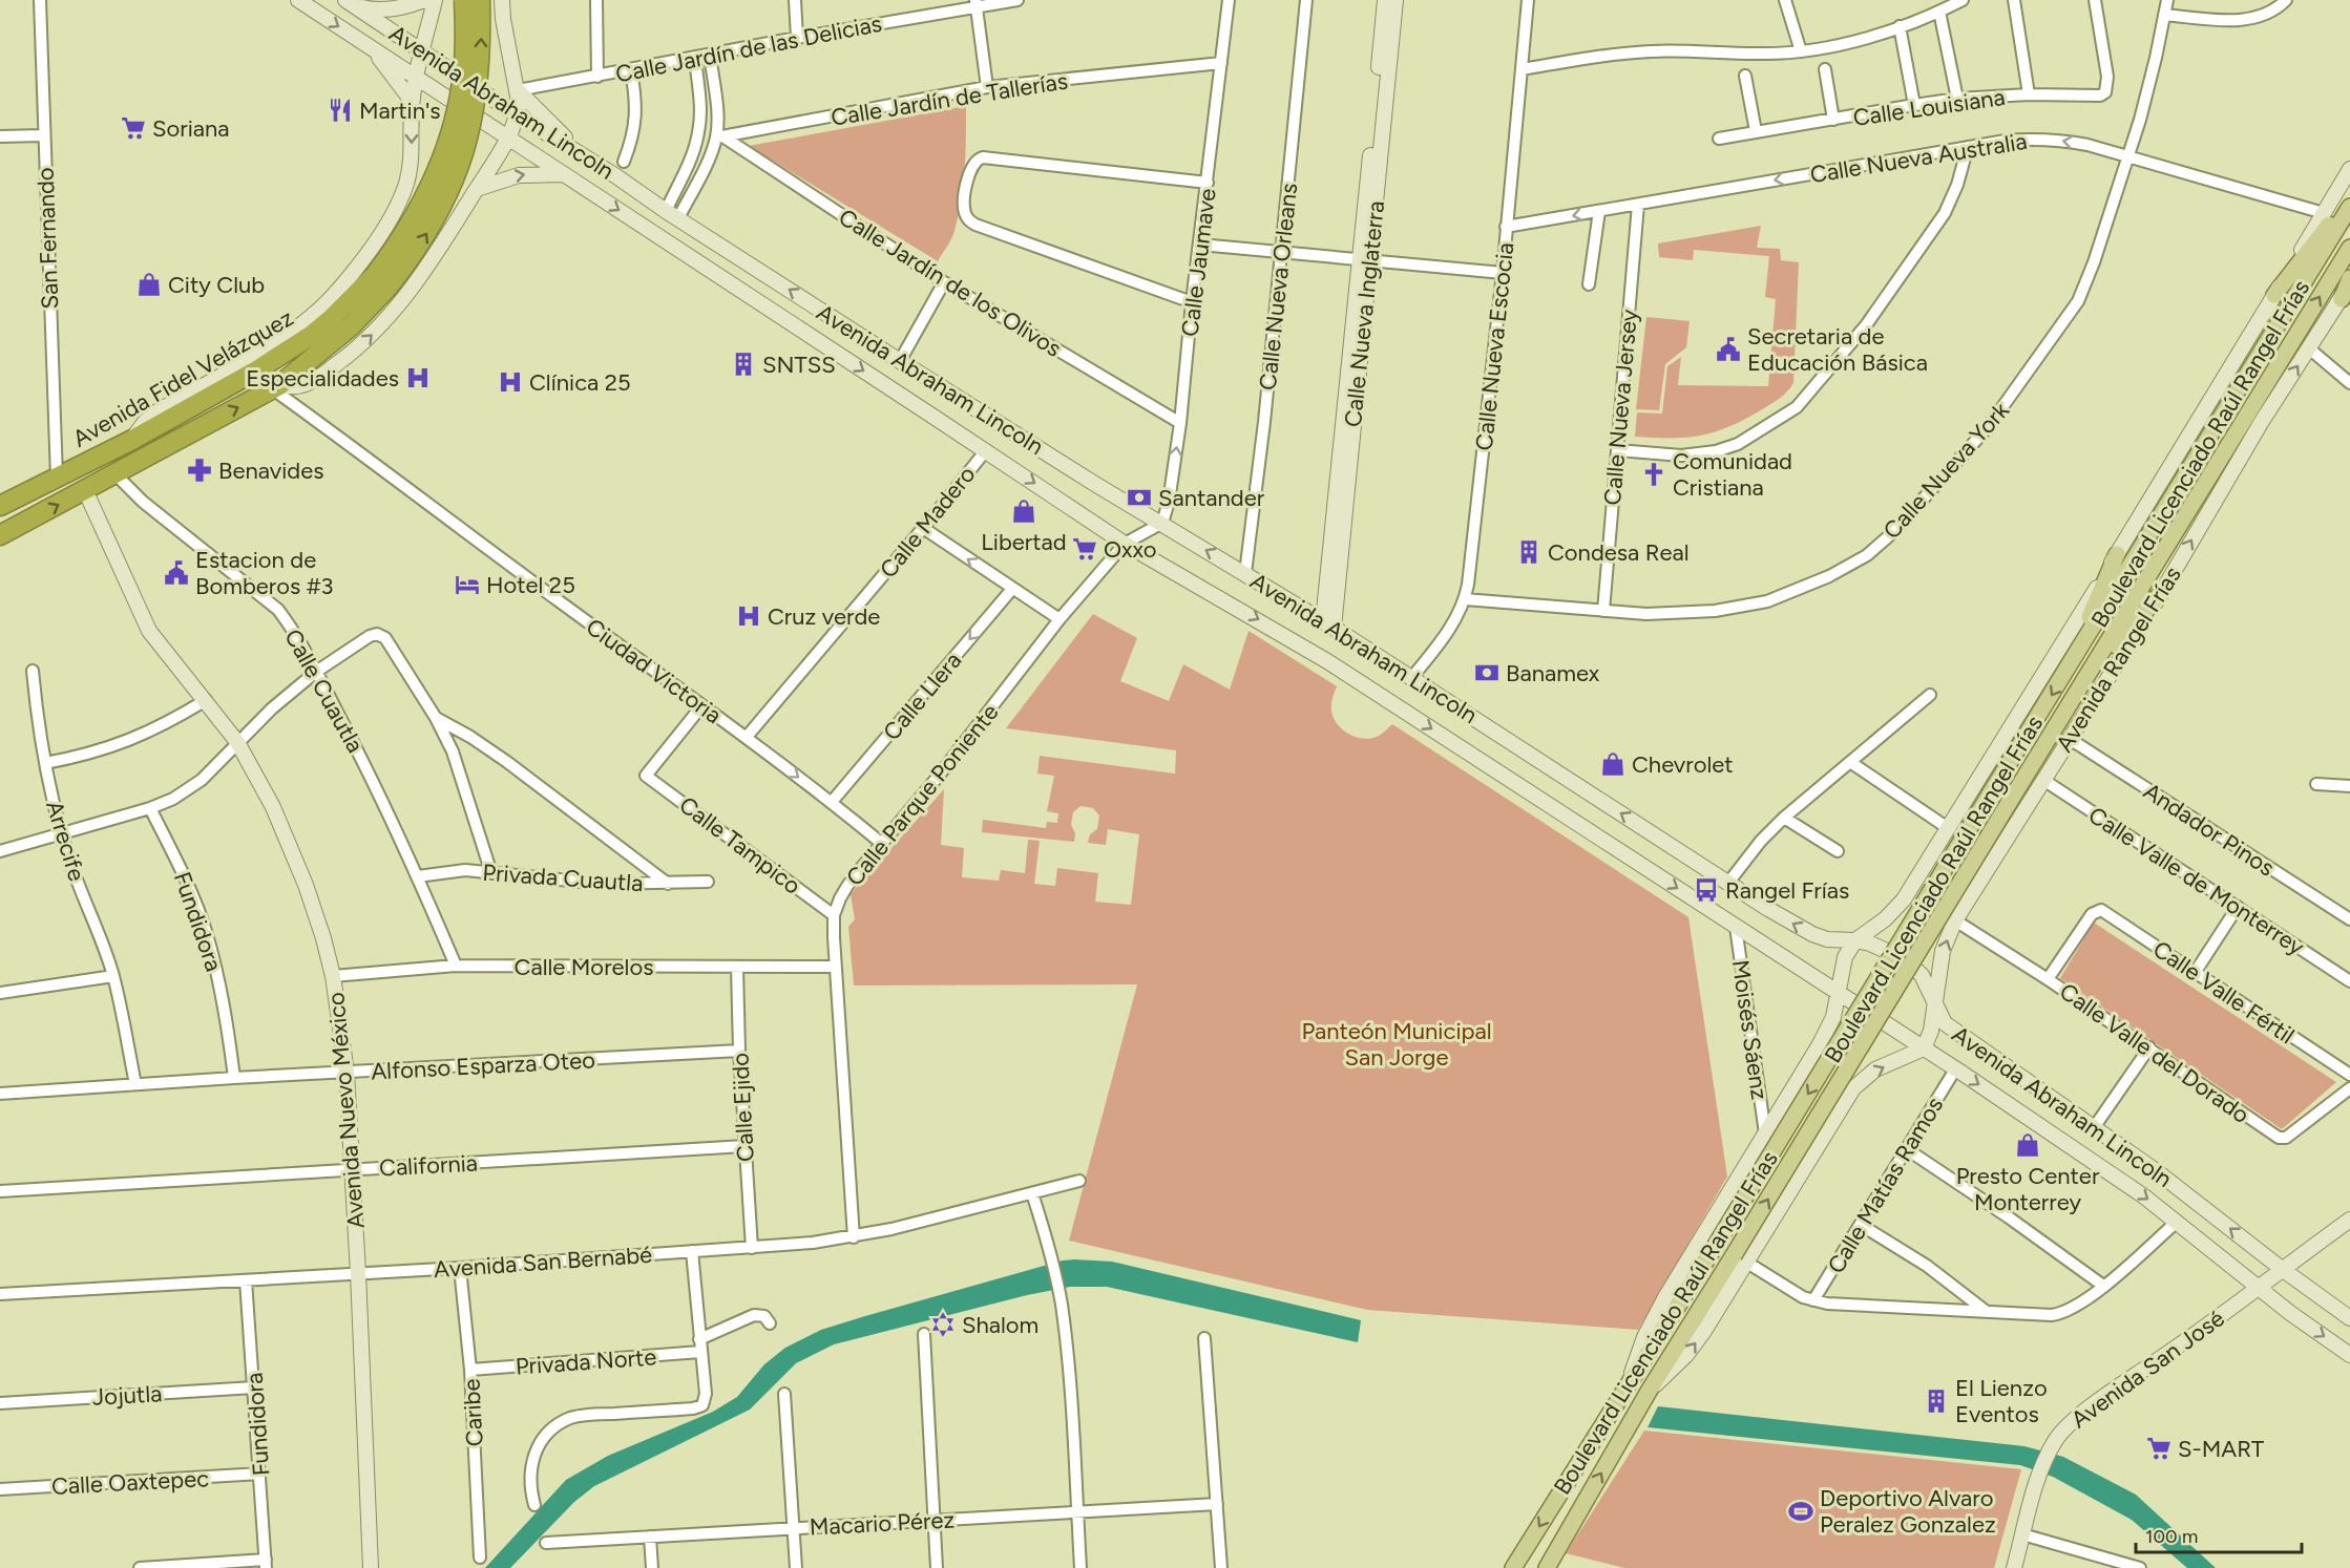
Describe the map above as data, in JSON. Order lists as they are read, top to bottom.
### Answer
{
  "streets": {
    "highway": ["Avenida Fidel Velázquez"],
    "main road": [
      "Avenida Abraham Lincoln",
      "Calle Nueva Inglaterra",
      "Boulevard Licenciado Raúl Rangel Frías",
      "Avenida Rangel Frías",
      "Avenida Nuevo México",
      "Avenida San José"
    ],
    "street": [
      "Calle Jardín de las Delicias",
      "Calle Jardín de Tallerías",
      "Calle Louisiana",
      "Calle Nueva Australia",
      "San Fernando",
      "Calle Jaumave",
      "Calle Jardín de los Olivos",
      "Calle Nueva Orleans",
      "Calle Nueva Escocia",
      "Calle Nueva Jersey",
      "Calle Nueva York",
      "Calle Madero",
      "Ciudad Victoria",
      "Calle Cuautla",
      "Calle Llera",
      "Calle Parque Poniente",
      "Andador Pinos",
      "Arrecife",
      "Calle Tampico",
      "Privada Cuautla",
      "Calle Valle de Monterrey",
      "Fundidora",
      "Calle Morelos",
      "Calle Valle Fértil",
      "Moisés Sáenz",
      "Calle Valle del Dorado",
      "Alfonso Esparza Oteo",
      "Calle Ejido",
      "California",
      "Calle Matías Ramos",
      "Avenida San Bernabé",
      "Privada Norte",
      "Jojutla",
      "Caribe",
      "Calle Oaxtepec",
      "Macario Pérez"
    ]
  },
  "crossings": [
    ["Calle Jardín de Tallerías", "Calle Jaumave"],
    ["Calle Jardín de Tallerías", "Calle Jardín de los Olivos"],
    ["Avenida Abraham Lincoln", "Calle Jaumave"],
    ["Avenida Abraham Lincoln", "Calle Nueva Orleans"],
    ["Avenida Abraham Lincoln", "Calle Nueva Inglaterra"],
    ["Avenida Abraham Lincoln", "Calle Nueva Escocia"],
    ["Avenida Abraham Lincoln", "Avenida Rangel Frías"],
    ["Avenida Abraham Lincoln", "Avenida San José"],
    ["Calle Nueva Australia", "Calle Nueva Escocia"],
    ["Calle Nueva Australia", "Calle Nueva Jersey"],
    ["Calle Nueva Australia", "Calle Nueva York"],
    ["San Fernando", "Avenida Fidel Velázquez"],
    ["Calle Jaumave", "Calle Jardín de los Olivos"],
    ["Calle Nueva Escocia", "Calle Nueva York"],
    ["Avenida Fidel Velázquez", "Ciudad Victoria"],
    ["Avenida Fidel Velázquez", "Calle Cuautla"],
    ["Avenida Fidel Velázquez", "Avenida Nuevo México"],
    ["Calle Nueva Jersey", "Calle Nueva York"],
    ["Calle Madero", "Ciudad Victoria"],
    ["Avenida Rangel Frías", "Andador Pinos"],
    ["Avenida Rangel Frías", "Calle Valle de Monterrey"],
    ["Avenida Rangel Frías", "Calle Valle del Dorado"],
    ["Ciudad Victoria", "Calle Llera"],
    ["Ciudad Victoria", "Calle Parque Poniente"],
    ["Ciudad Victoria", "Calle Tampico"],
    ["Calle Cuautla", "Privada Cuautla"],
    ["Calle Cuautla", "Calle Morelos"],
    ["Calle Parque Poniente", "Calle Tampico"],
    ["Calle Parque Poniente", "Calle Morelos"],
    ["Calle Parque Poniente", "Avenida San Bernabé"],
    ["Arrecife", "Alfonso Esparza Oteo"],
    ["Fundidora", "Alfonso Esparza Oteo"],
    ["Fundidora", "Avenida San Bernabé"],
    ["Fundidora", "Jojutla"],
    ["Fundidora", "Calle Oaxtepec"],
    ["Calle Morelos", "Calle Ejido"],
    ["Calle Morelos", "Avenida Nuevo México"],
    ["Calle Valle Fértil", "Calle Valle del Dorado"],
    ["Alfonso Esparza Oteo", "Calle Ejido"],
    ["Alfonso Esparza Oteo", "Avenida Nuevo México"],
    ["Calle Ejido", "California"],
    ["Calle Ejido", "Avenida San Bernabé"],
    ["Avenida Nuevo México", "California"],
    ["Avenida Nuevo México", "Avenida San Bernabé"],
    ["Avenida San Bernabé", "Caribe"],
    ["Privada Norte", "Caribe"]
  ],
  "one_way": ["Calle Nueva Australia", "Calle Llera"],
  "parks": ["Panteón Municipal San Jorge"],
  "places": {
    "restaurant": ["Martin's"],
    "supermarket": ["Soriana", "Oxxo", "S-MART"],
    "shop": [
      "City Club",
      "Libertad",
      "Chevrolet",
      "Presto Center Monterrey"
    ],
    "public building": ["Secretaria de Educación Básica", "Estacion de Bomberos #3"],
    "building": ["SNTSS", "Condesa Real", "El Lienzo Eventos"],
    "hospital": ["Especialidades", "Clínica 25", "Cruz verde"],
    "pharmacy": ["Benavides"],
    "church": ["Comunidad Cristiana"],
    "bank": ["Santander", "Banamex"],
    "hotel": ["Hotel 25"],
    "bus stop": ["Rangel Frías"],
    "synagogue": ["Shalom"],
    "sports": ["Deportivo Alvaro Peralez Gonzalez"]
  },
  "scale_bar": "100 m"
}
